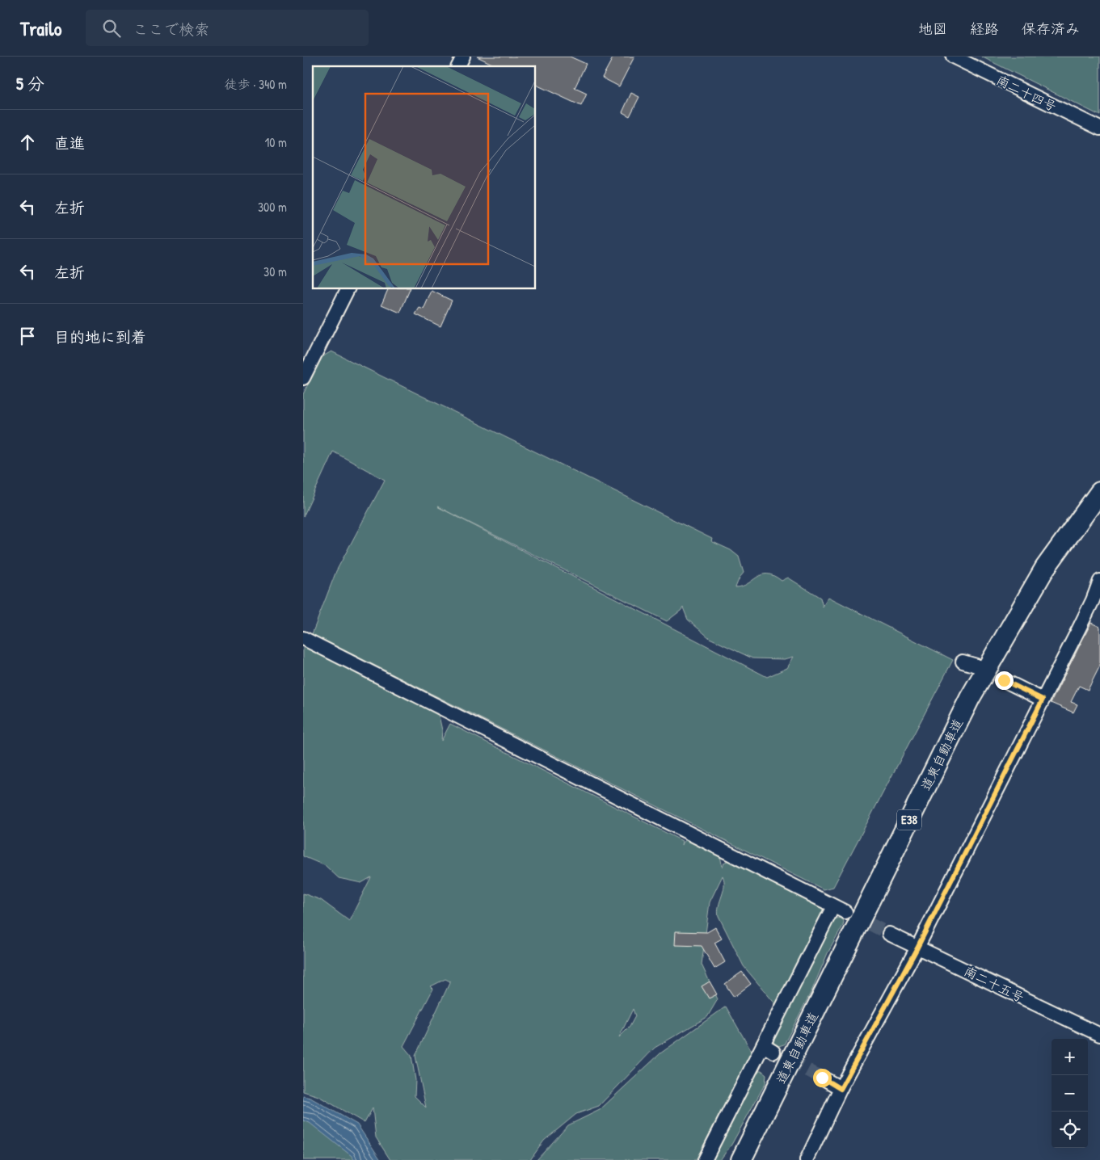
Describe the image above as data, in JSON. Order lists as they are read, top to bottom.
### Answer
{
  "streets": {
    "highway": ["道東自動車道", "E38"],
    "street": ["南二十四号", "南二十五号"]
  },
  "page": {
    "header": "Trailo",
    "search": "ここで検索",
    "nav": ["地図", "経路", "保存済み"],
    "heading": ["5 分", "徒歩 · 340 m"],
    "list": [
      ["直進", "10 m"],
      ["左折", "300 m"],
      ["左折", "30 m"],
      "目的地に到着"
    ],
    "map_buttons": ["+", "−"]
  }
}
